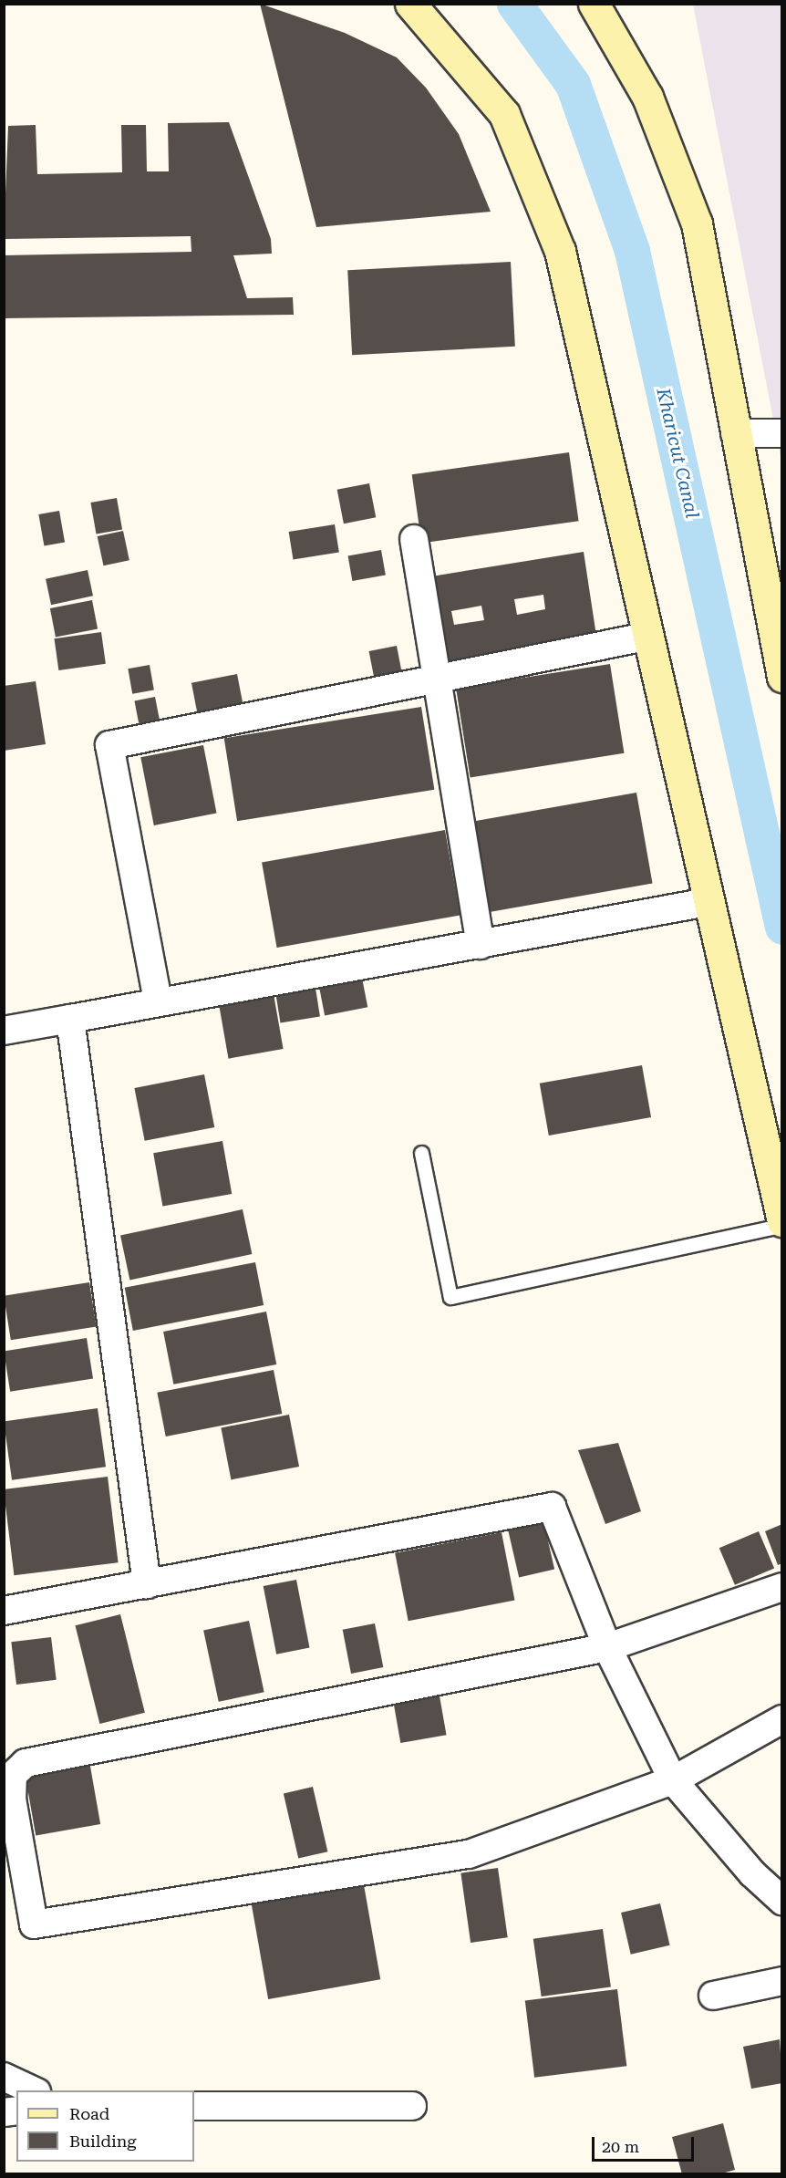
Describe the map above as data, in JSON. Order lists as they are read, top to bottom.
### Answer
{
  "water": ["Kharicut Canal"],
  "legend": ["Road", "Building"],
  "scale_bar": "20 m"
}
